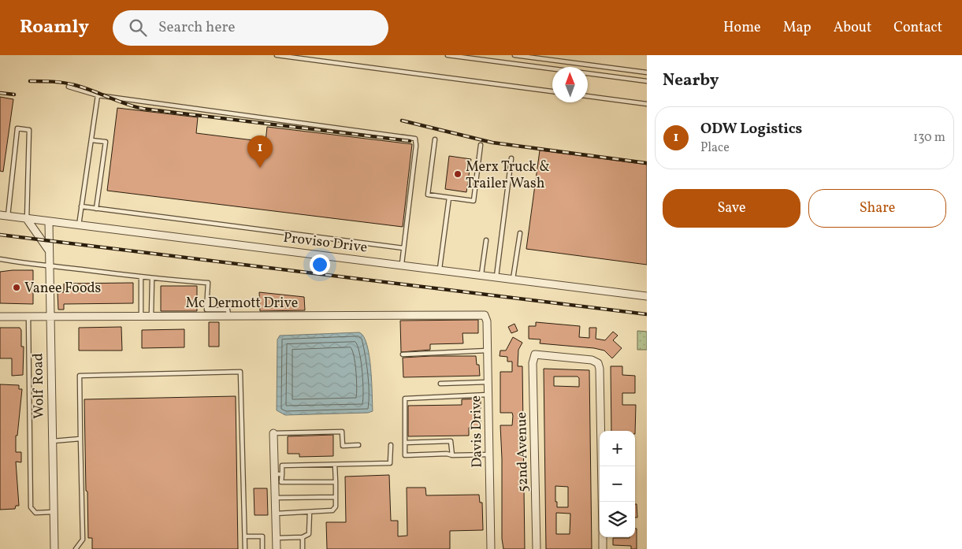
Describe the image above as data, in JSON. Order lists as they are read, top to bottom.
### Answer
{
  "streets": {
    "street": [
      "Proviso Drive",
      "Mc Dermott Drive",
      "Wolf Road",
      "Davis Drive",
      "52nd Avenue"
    ]
  },
  "crossings": [
    ["Proviso Drive", "Wolf Road"],
    ["Mc Dermott Drive", "Wolf Road"],
    ["Mc Dermott Drive", "Davis Drive"]
  ],
  "places": ["Merx Truck & Trailer Wash", "Vanee Foods"],
  "north": "top",
  "page": {
    "header": "Roamly",
    "search": "Search here",
    "nav": [
      "Home",
      "Map",
      "About",
      "Contact"
    ],
    "heading": "Nearby",
    "list": [
      {
        "mark": "1",
        "name": "ODW Logistics",
        "note": "Place",
        "value": "130 m"
      }
    ],
    "pins": "1",
    "buttons": ["Save", "Share"],
    "map_buttons": ["+", "−"]
  }
}
